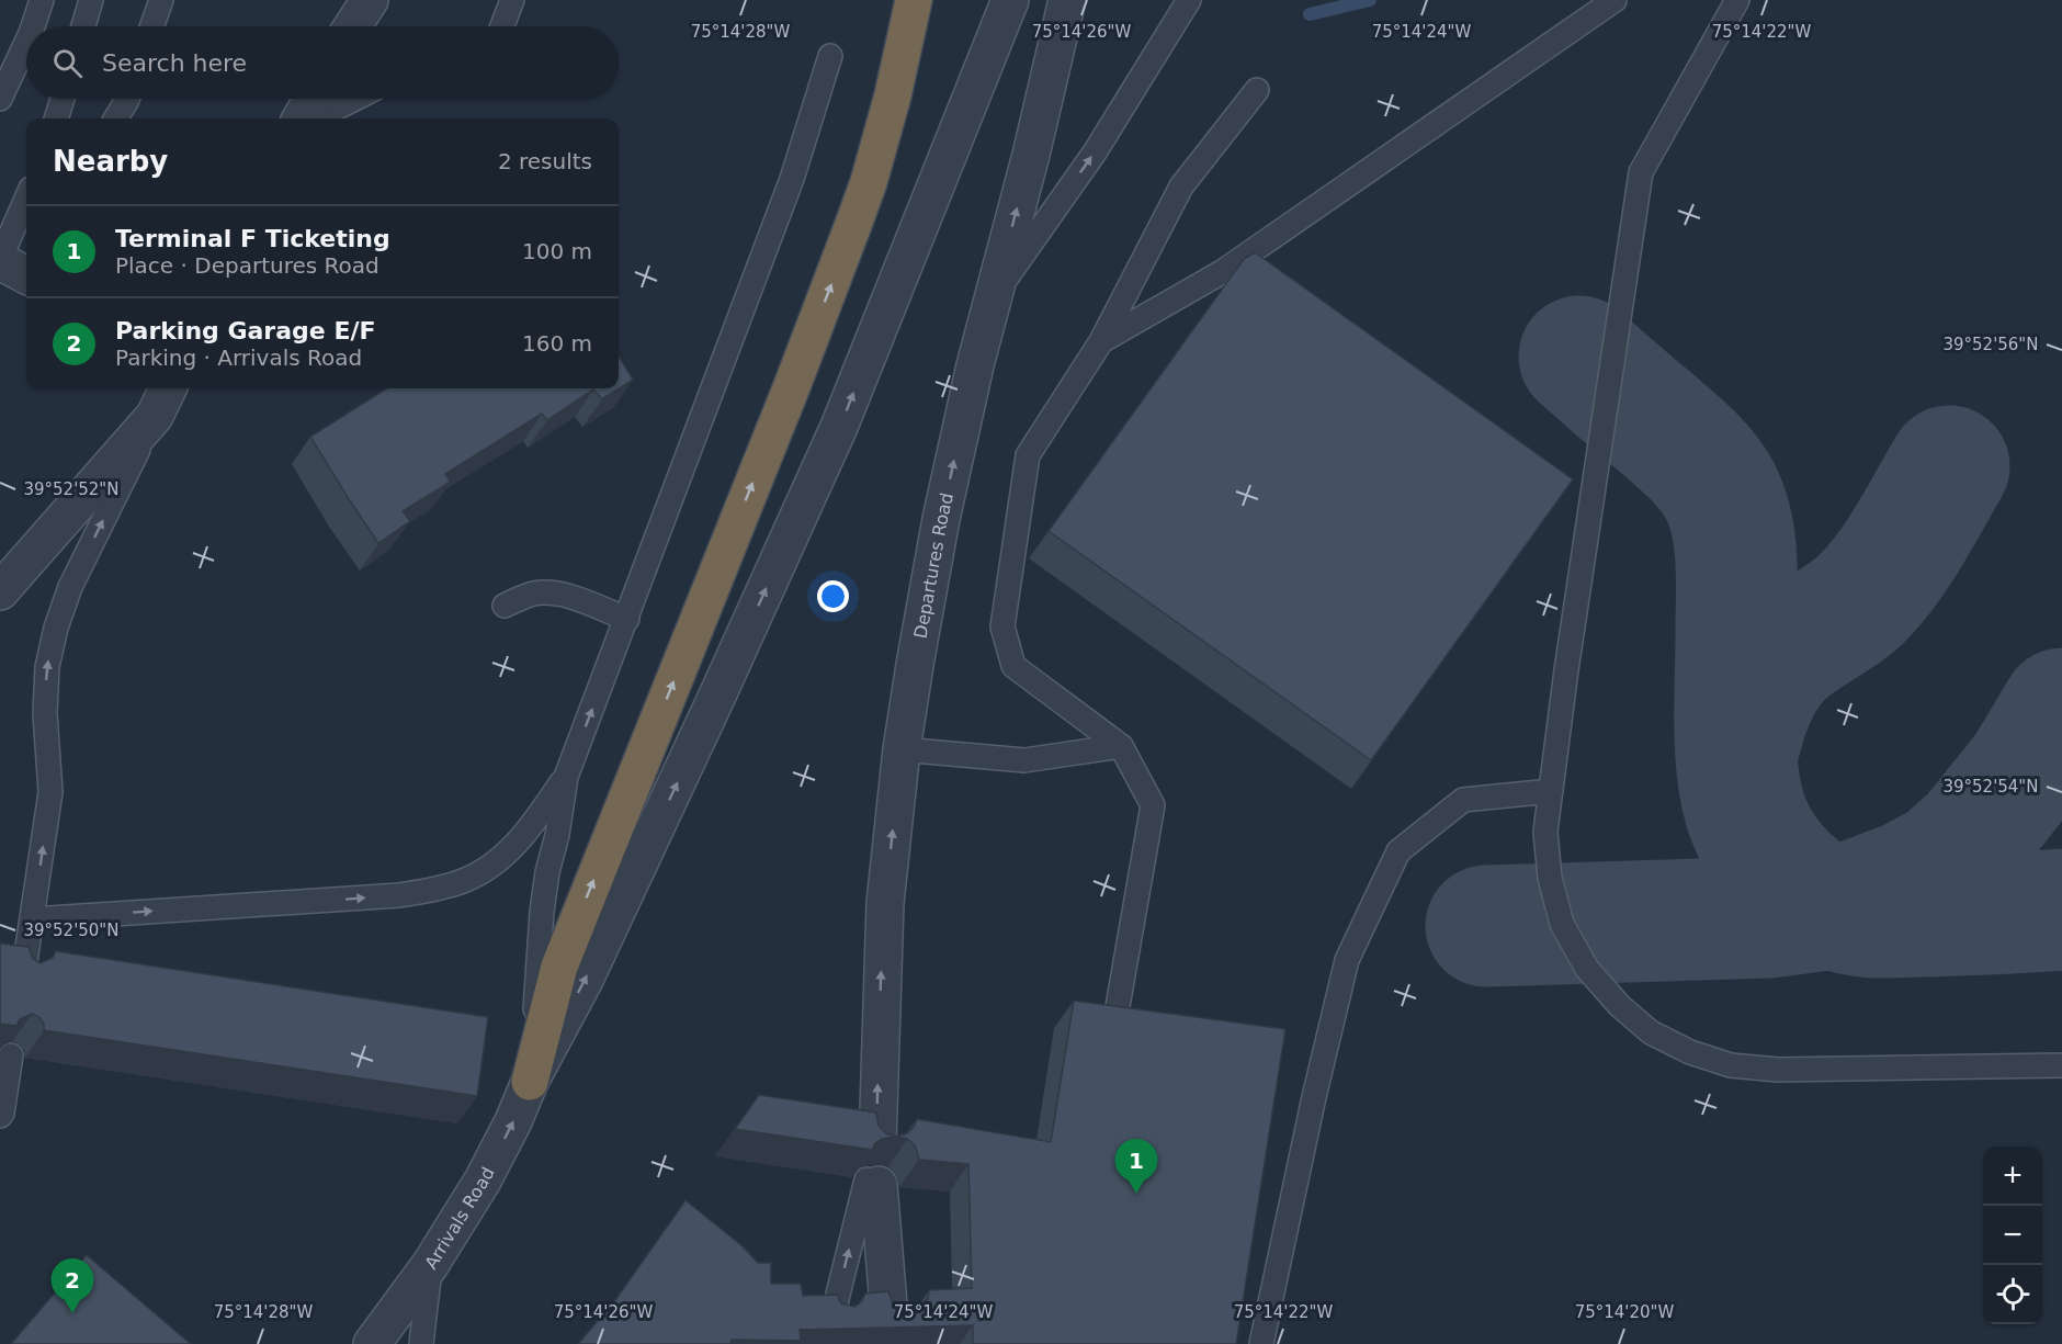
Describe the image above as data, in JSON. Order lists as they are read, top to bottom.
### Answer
{
  "streets": {
    "street": ["Departures Road", "Arrivals Road"]
  },
  "one_way": ["Departures Road", "Arrivals Road"],
  "page": {
    "search": "Search here",
    "heading": ["Nearby", "2 results"],
    "list": [
      {
        "mark": "1",
        "name": "Terminal F Ticketing",
        "note": "Place · Departures Road",
        "value": "100 m"
      },
      {
        "mark": "2",
        "name": "Parking Garage E/F",
        "note": "Parking · Arrivals Road",
        "value": "160 m"
      }
    ],
    "pins": ["1", "2"],
    "map_buttons": ["+", "−"]
  },
  "coordinates": [
    "75°14'28\"W",
    "75°14'26\"W",
    "75°14'24\"W",
    "75°14'22\"W",
    "39°52'56\"N",
    "39°52'52\"N",
    "39°52'54\"N",
    "39°52'50\"N",
    "75°14'20\"W"
  ]
}
